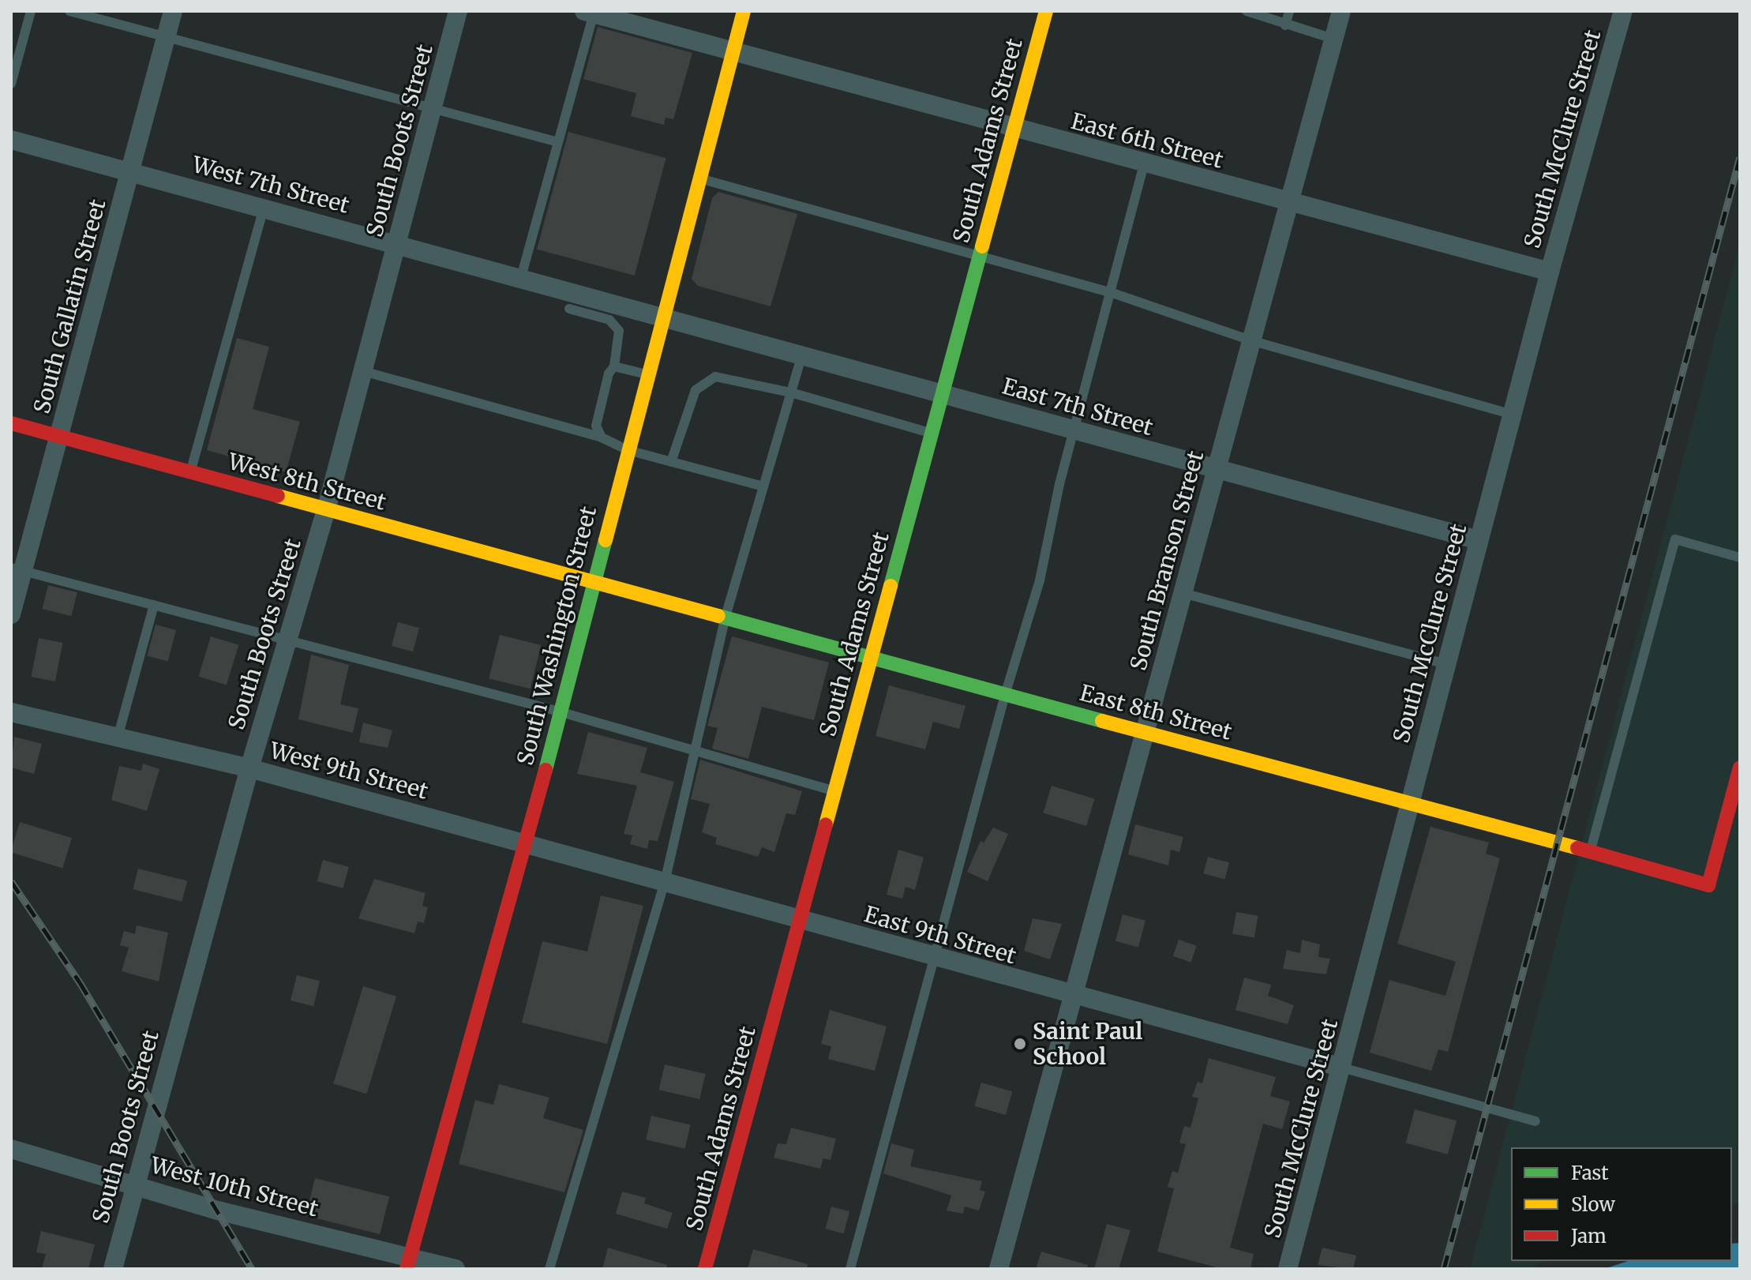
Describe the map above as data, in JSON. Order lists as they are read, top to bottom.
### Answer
{
  "streets": {
    "main road": [
      "South Adams Street",
      "West 8th Street",
      "South Washington Street",
      "East 8th Street"
    ],
    "street": [
      "South McClure Street",
      "South Boots Street",
      "East 6th Street",
      "West 7th Street",
      "South Gallatin Street",
      "East 7th Street",
      "South Branson Street",
      "West 9th Street",
      "East 9th Street",
      "West 10th Street"
    ]
  },
  "crossings": [
    ["South McClure Street", "East 6th Street"],
    ["South McClure Street", "East 7th Street"],
    ["South McClure Street", "East 8th Street"],
    ["South McClure Street", "East 9th Street"],
    ["South Boots Street", "West 7th Street"],
    ["South Boots Street", "West 8th Street"],
    ["South Boots Street", "West 9th Street"],
    ["South Boots Street", "West 10th Street"],
    ["South Adams Street", "East 6th Street"],
    ["South Adams Street", "East 7th Street"],
    ["South Adams Street", "East 8th Street"],
    ["South Adams Street", "East 9th Street"],
    ["East 6th Street", "South Branson Street"],
    ["East 6th Street", "South Washington Street"],
    ["West 7th Street", "South Gallatin Street"],
    ["West 7th Street", "East 7th Street"],
    ["West 7th Street", "South Washington Street"],
    ["South Gallatin Street", "West 8th Street"],
    ["East 7th Street", "South Branson Street"],
    ["East 7th Street", "South Washington Street"],
    ["West 8th Street", "South Washington Street"],
    ["West 8th Street", "East 8th Street"],
    ["South Branson Street", "East 8th Street"],
    ["South Branson Street", "East 9th Street"],
    ["South Washington Street", "East 8th Street"],
    ["South Washington Street", "West 9th Street"],
    ["South Washington Street", "East 9th Street"],
    ["South Washington Street", "West 10th Street"],
    ["West 9th Street", "East 9th Street"]
  ],
  "places": ["Saint Paul School"],
  "legend": ["Fast", "Slow", "Jam"]
}
